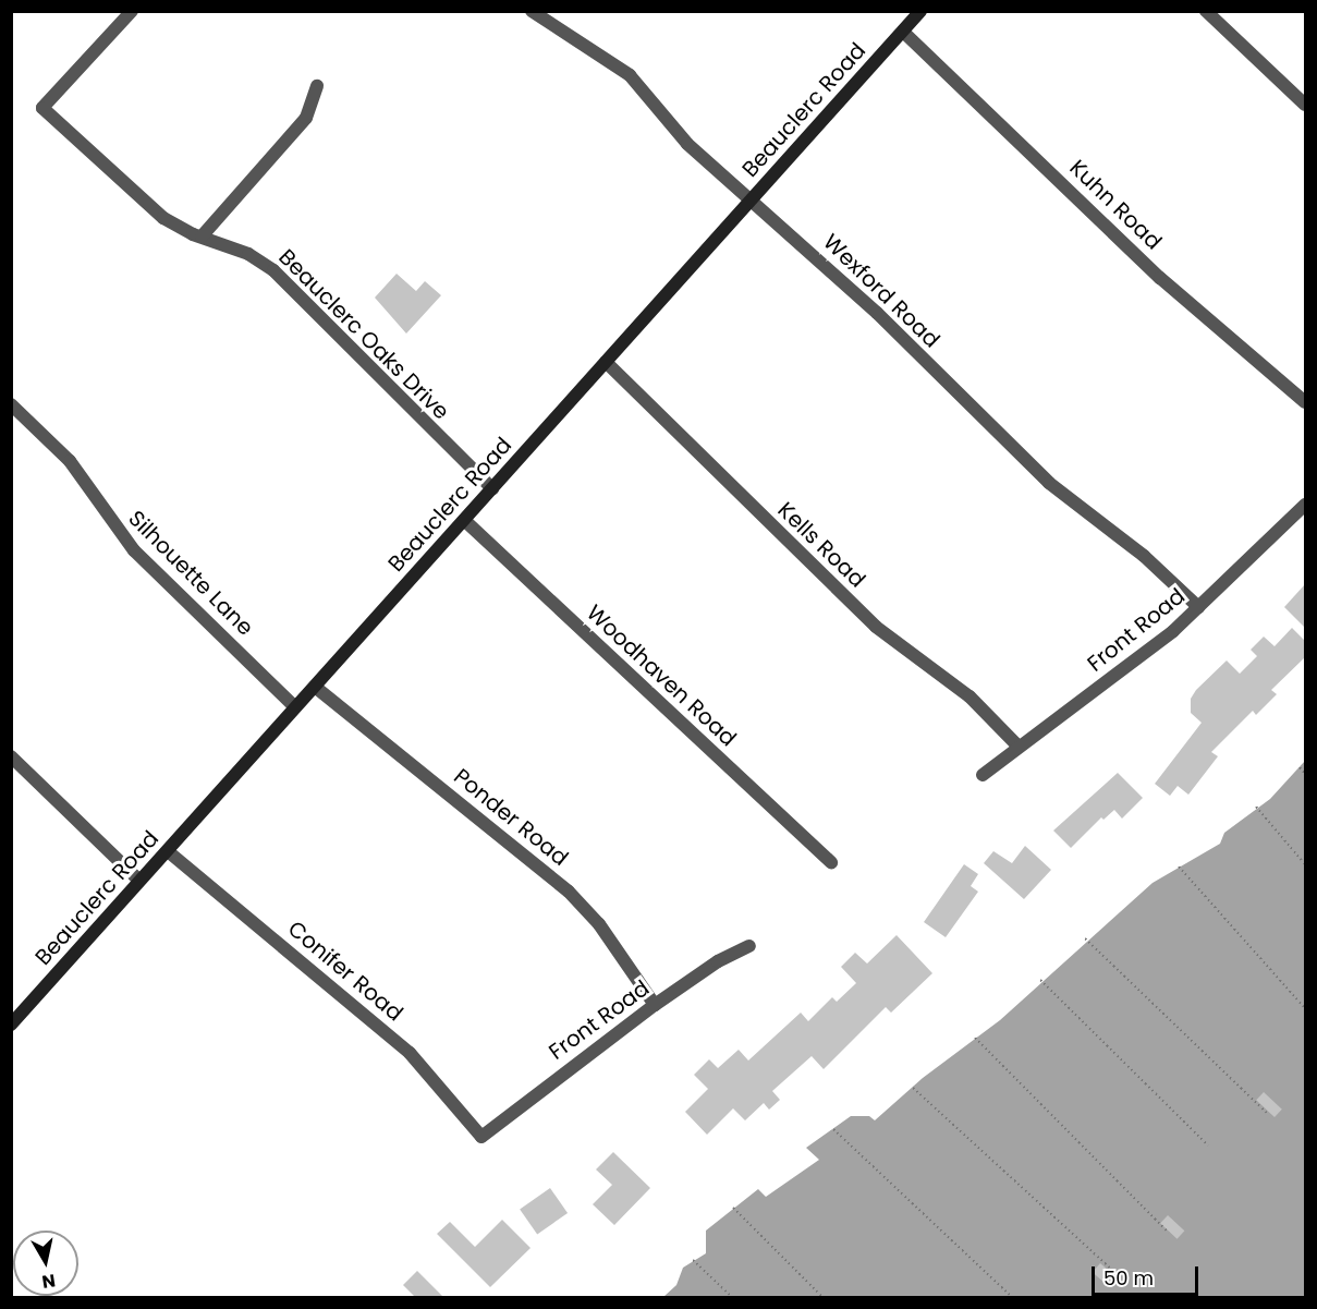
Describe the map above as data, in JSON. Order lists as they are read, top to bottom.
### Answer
{
  "streets": {
    "street": [
      "Beauclerc Road",
      "Kuhn Road",
      "Wexford Road",
      "Beauclerc Oaks Drive",
      "Kells Road",
      "Silhouette Lane",
      "Front Road",
      "Woodhaven Road",
      "Ponder Road",
      "Conifer Road"
    ]
  },
  "crossings": [
    ["Beauclerc Road", "Kuhn Road"],
    ["Beauclerc Road", "Wexford Road"],
    ["Beauclerc Road", "Beauclerc Oaks Drive"],
    ["Beauclerc Road", "Kells Road"],
    ["Beauclerc Road", "Silhouette Lane"],
    ["Beauclerc Road", "Woodhaven Road"],
    ["Beauclerc Road", "Ponder Road"],
    ["Beauclerc Road", "Conifer Road"],
    ["Wexford Road", "Front Road"],
    ["Kells Road", "Front Road"],
    ["Front Road", "Ponder Road"],
    ["Front Road", "Conifer Road"]
  ],
  "scale_bar": "50 m",
  "north": "bottom"
}
